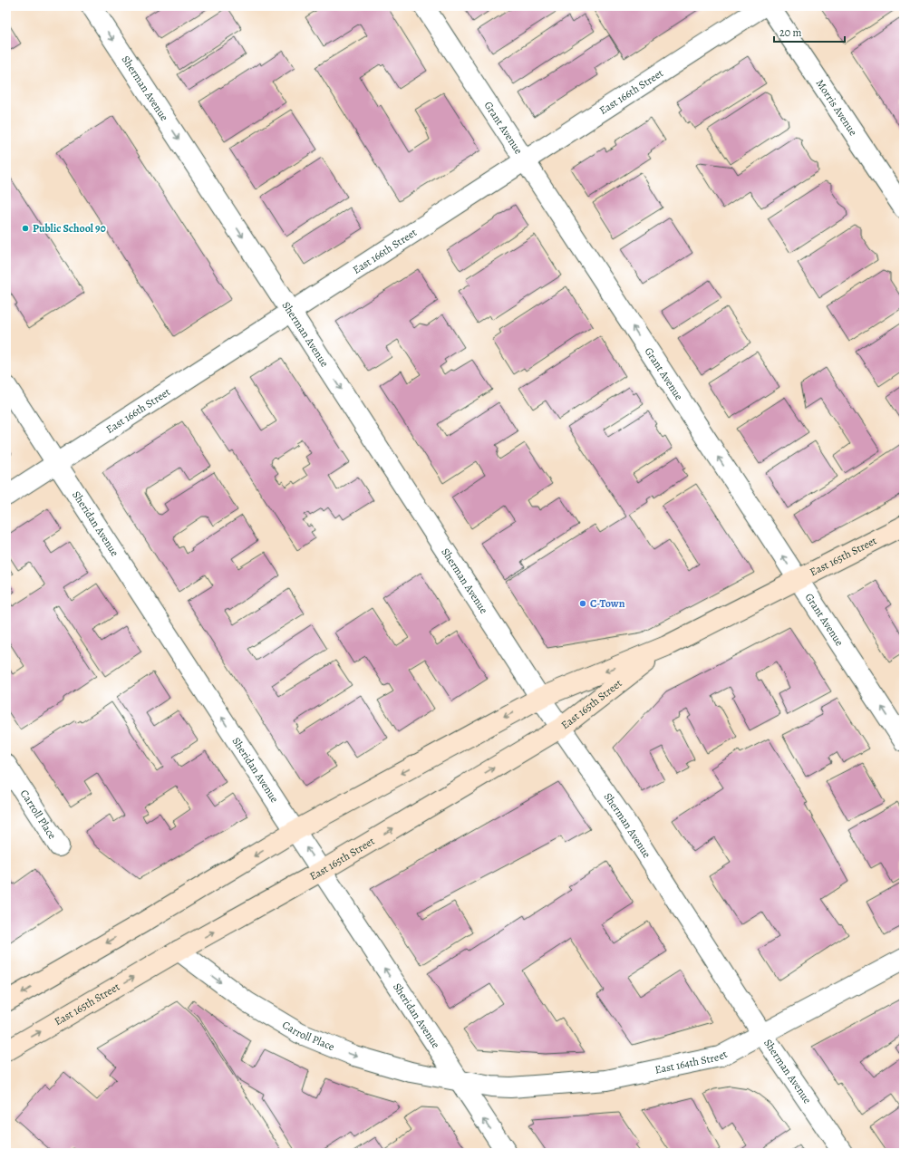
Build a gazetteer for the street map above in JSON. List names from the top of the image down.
{
  "streets": {
    "street": [
      "Sherman Avenue",
      "East 166th Street",
      "Morris Avenue",
      "Grant Avenue",
      "Sheridan Avenue",
      "East 165th Street",
      "Carroll Place",
      "East 164th Street"
    ]
  },
  "crossings": [
    ["Sherman Avenue", "East 166th Street"],
    ["Sherman Avenue", "East 165th Street"],
    ["Sherman Avenue", "East 164th Street"],
    ["East 166th Street", "Grant Avenue"],
    ["East 166th Street", "Sheridan Avenue"],
    ["Grant Avenue", "East 165th Street"],
    ["Sheridan Avenue", "East 165th Street"],
    ["Sheridan Avenue", "Carroll Place"],
    ["Sheridan Avenue", "East 164th Street"],
    ["East 165th Street", "Carroll Place"],
    ["Carroll Place", "East 164th Street"]
  ],
  "one_way": [
    "Sherman Avenue",
    "Grant Avenue",
    "Sheridan Avenue",
    "Carroll Place"
  ],
  "places": ["Public School 90", "C-Town"],
  "scale_bar": "20 m"
}
